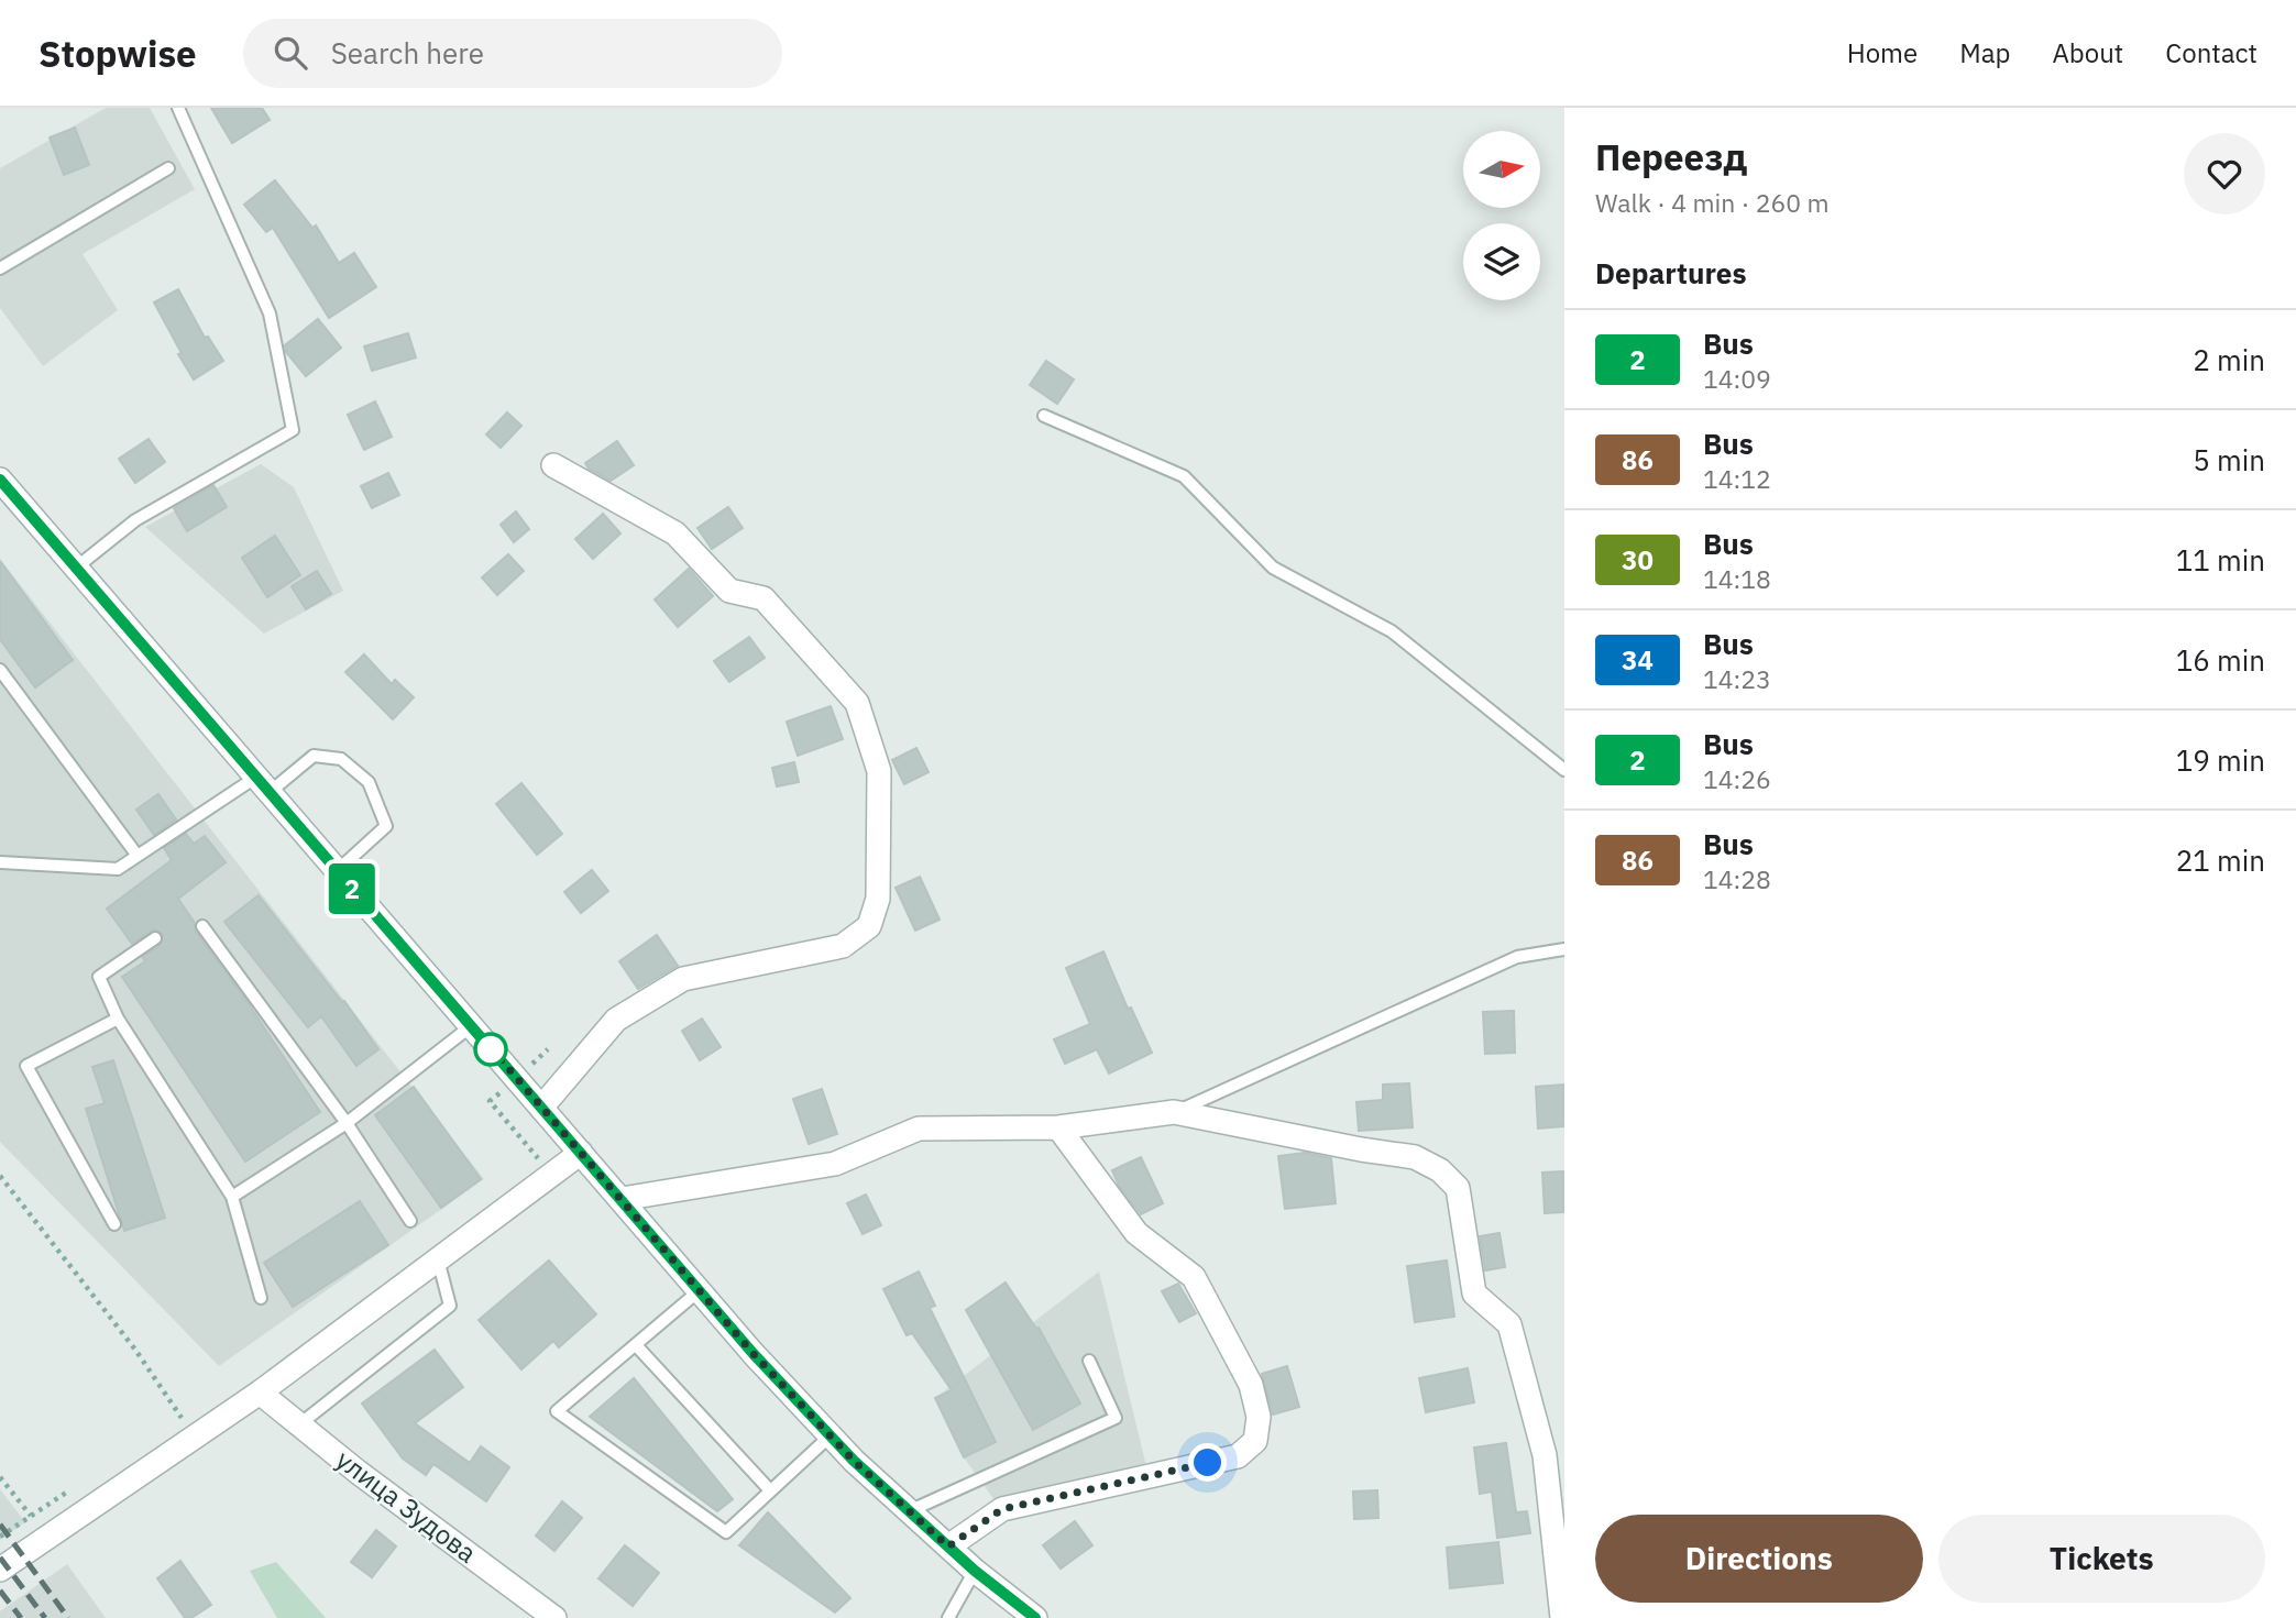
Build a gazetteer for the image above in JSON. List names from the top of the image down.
{
  "streets": {
    "street": ["улица Зудова"]
  },
  "lines": ["bus line 2"],
  "north": "right",
  "page": {
    "header": "Stopwise",
    "search": "Search here",
    "nav": [
      "Home",
      "Map",
      "About",
      "Contact"
    ],
    "on_map": "2",
    "heading": [
      ["Переезд", "Walk · 4 min · 260 m"],
      "Departures"
    ],
    "list": [
      {
        "mark": "2",
        "name": "Bus",
        "note": "14:09",
        "value": "2 min"
      },
      {
        "mark": "86",
        "name": "Bus",
        "note": "14:12",
        "value": "5 min"
      },
      {
        "mark": "30",
        "name": "Bus",
        "note": "14:18",
        "value": "11 min"
      },
      {
        "mark": "34",
        "name": "Bus",
        "note": "14:23",
        "value": "16 min"
      },
      {
        "mark": "2",
        "name": "Bus",
        "note": "14:26",
        "value": "19 min"
      },
      {
        "mark": "86",
        "name": "Bus",
        "note": "14:28",
        "value": "21 min"
      }
    ],
    "buttons": ["Directions", "Tickets"]
  }
}
